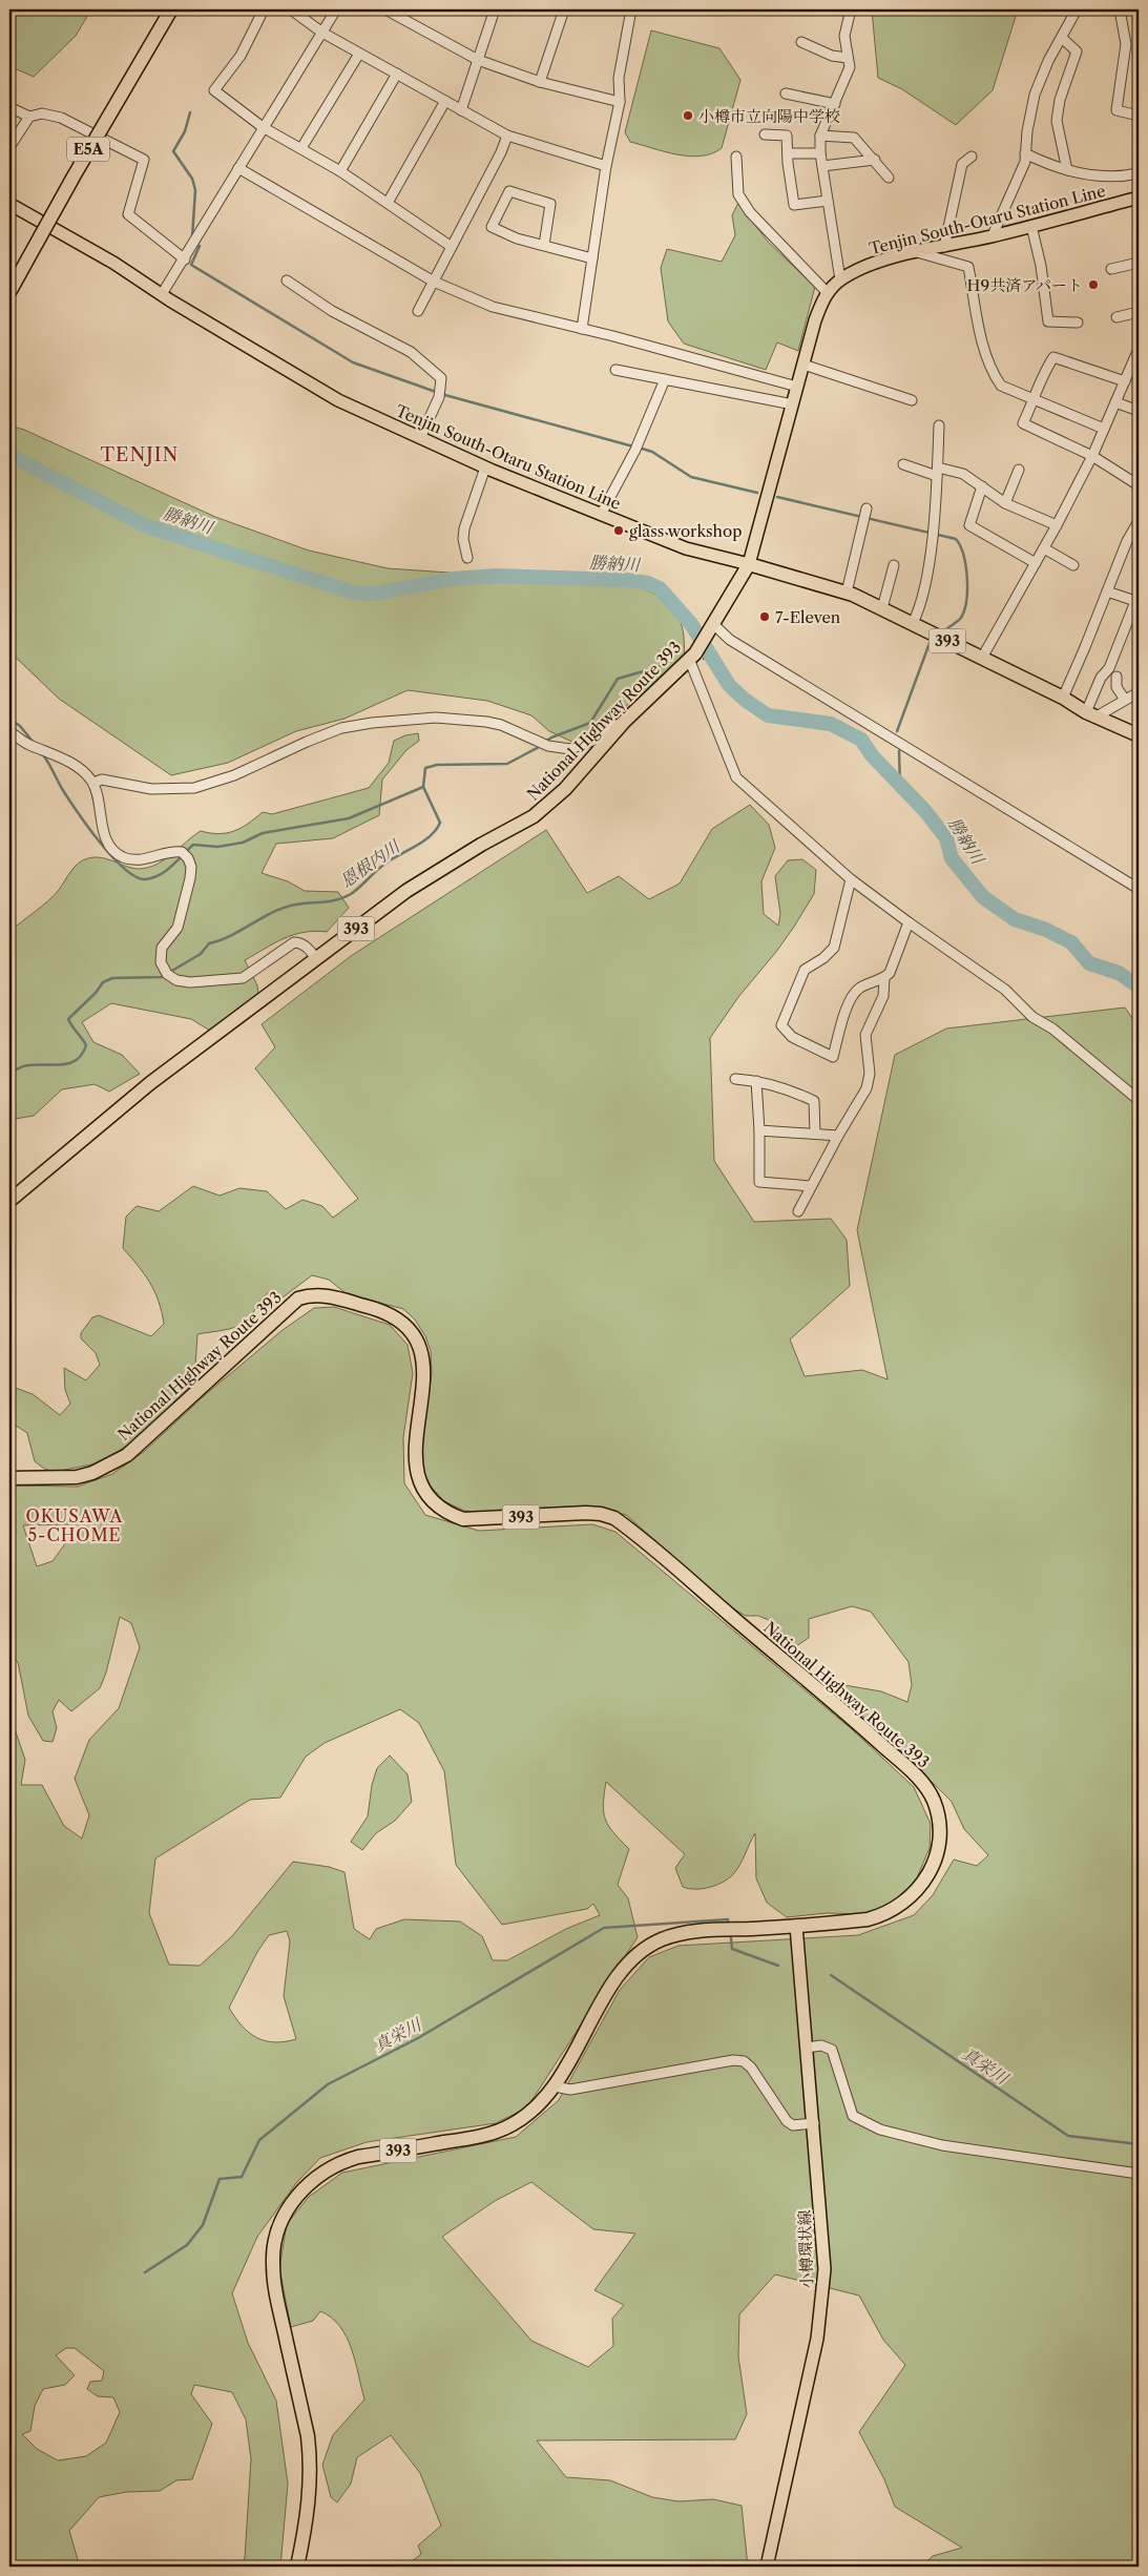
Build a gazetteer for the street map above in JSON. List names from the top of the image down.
{
  "streets": {
    "highway": ["E5A", "393", "National Highway Route 393"],
    "main road": ["Tenjin South-Otaru Station Line", "小樽環状線"]
  },
  "crossings": [
    ["Tenjin South-Otaru Station Line", "393"],
    ["Tenjin South-Otaru Station Line", "National Highway Route 393"],
    ["393", "National Highway Route 393"],
    ["National Highway Route 393", "小樽環状線"]
  ],
  "districts": ["TENJIN", "OKUSAWA 5-CHOME"],
  "water": ["勝納川", "恩根内川", "真栄川"],
  "places": [
    "小樽市立向陽中学校",
    "H9共済アパート",
    "glass workshop",
    "7-Eleven"
  ]
}
